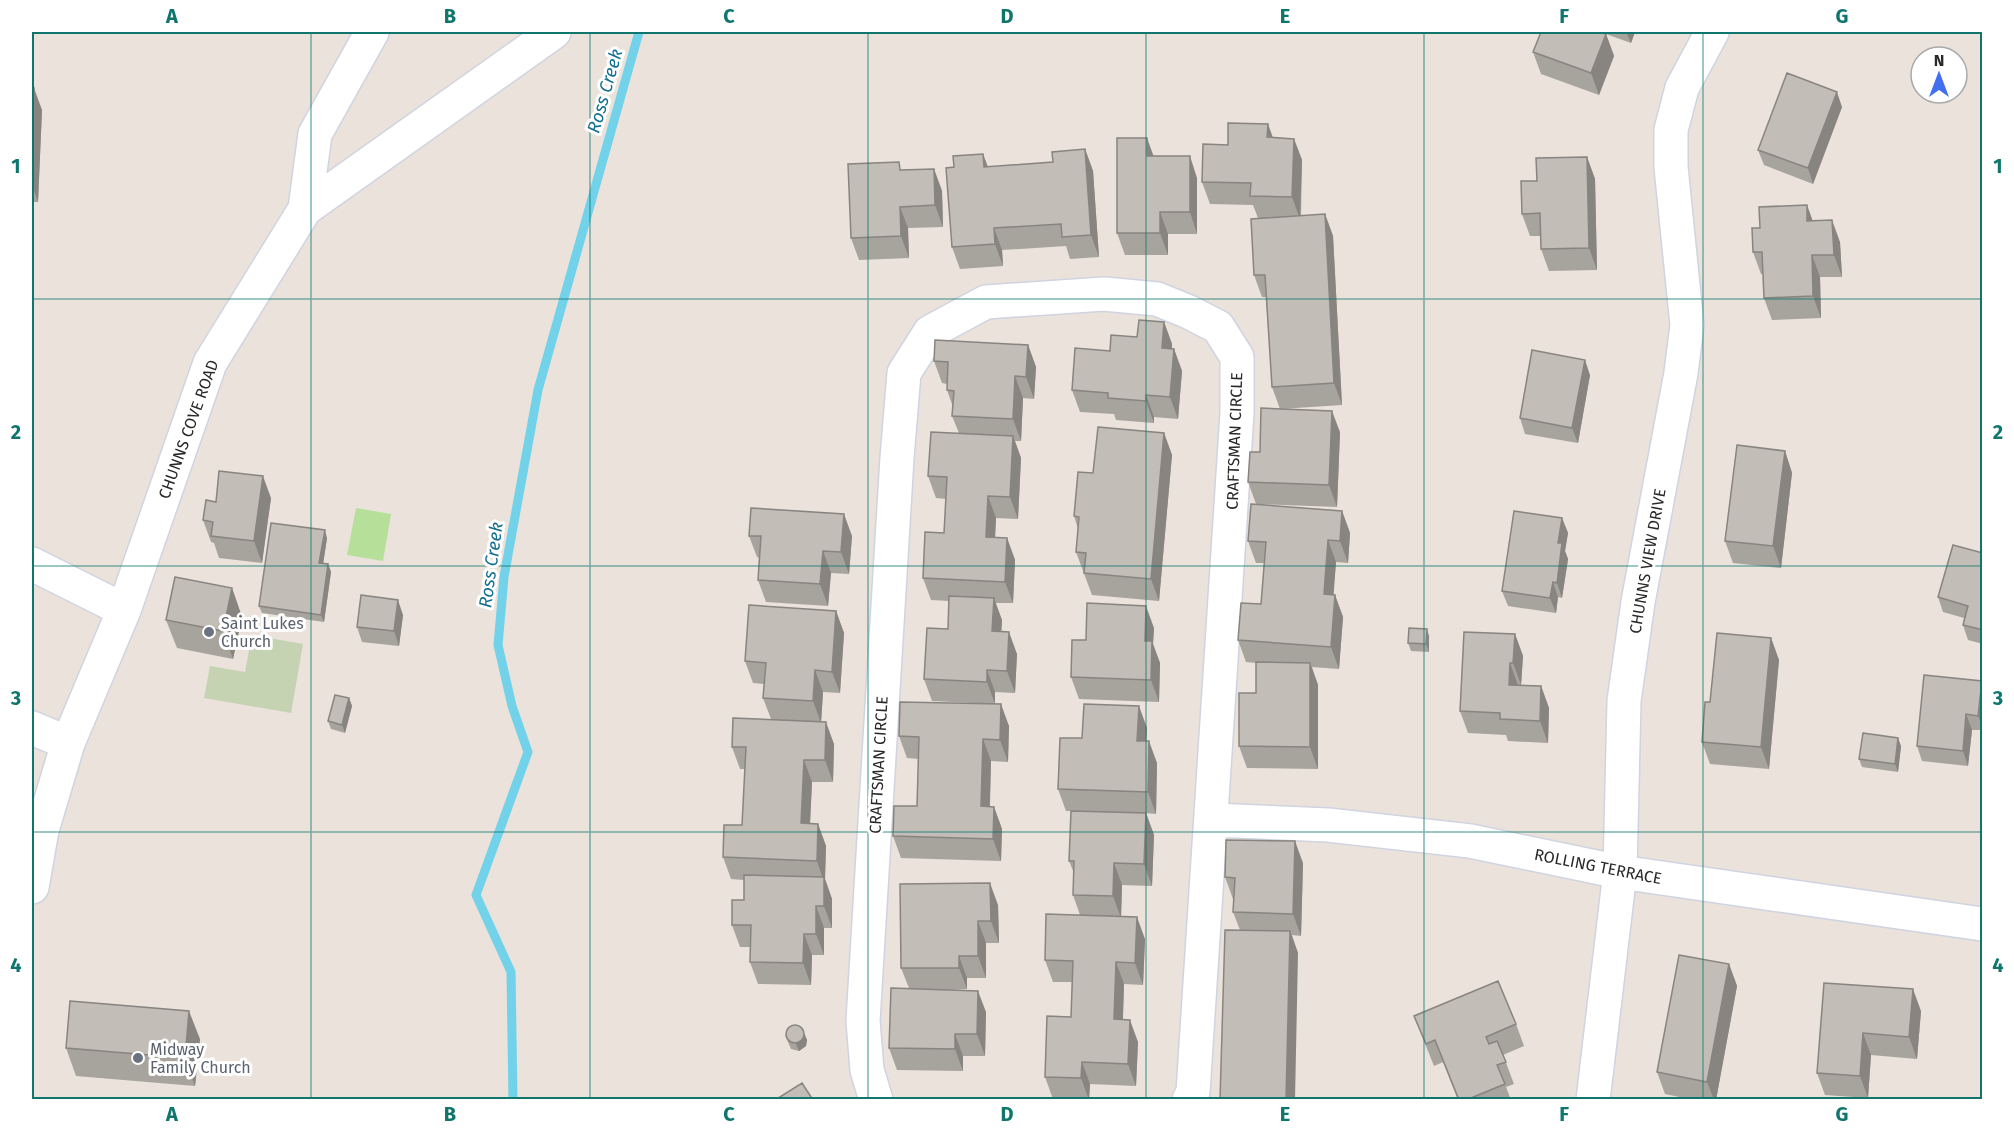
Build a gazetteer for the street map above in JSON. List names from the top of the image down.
{
  "streets": {
    "street": [
      "CHUNNS COVE ROAD",
      "CRAFTSMAN CIRCLE",
      "CHUNNS VIEW DRIVE",
      "ROLLING TERRACE"
    ]
  },
  "crossings": [
    ["CRAFTSMAN CIRCLE", "ROLLING TERRACE"],
    ["CHUNNS VIEW DRIVE", "ROLLING TERRACE"]
  ],
  "water": ["Ross Creek"],
  "places": ["Saint Lukes Church", "Midway Family Church"],
  "north": "top",
  "grid": {
    "columns": [
      "A",
      "B",
      "C",
      "D",
      "E",
      "F",
      "G"
    ],
    "rows": [
      "1",
      "2",
      "3",
      "4"
    ]
  }
}
